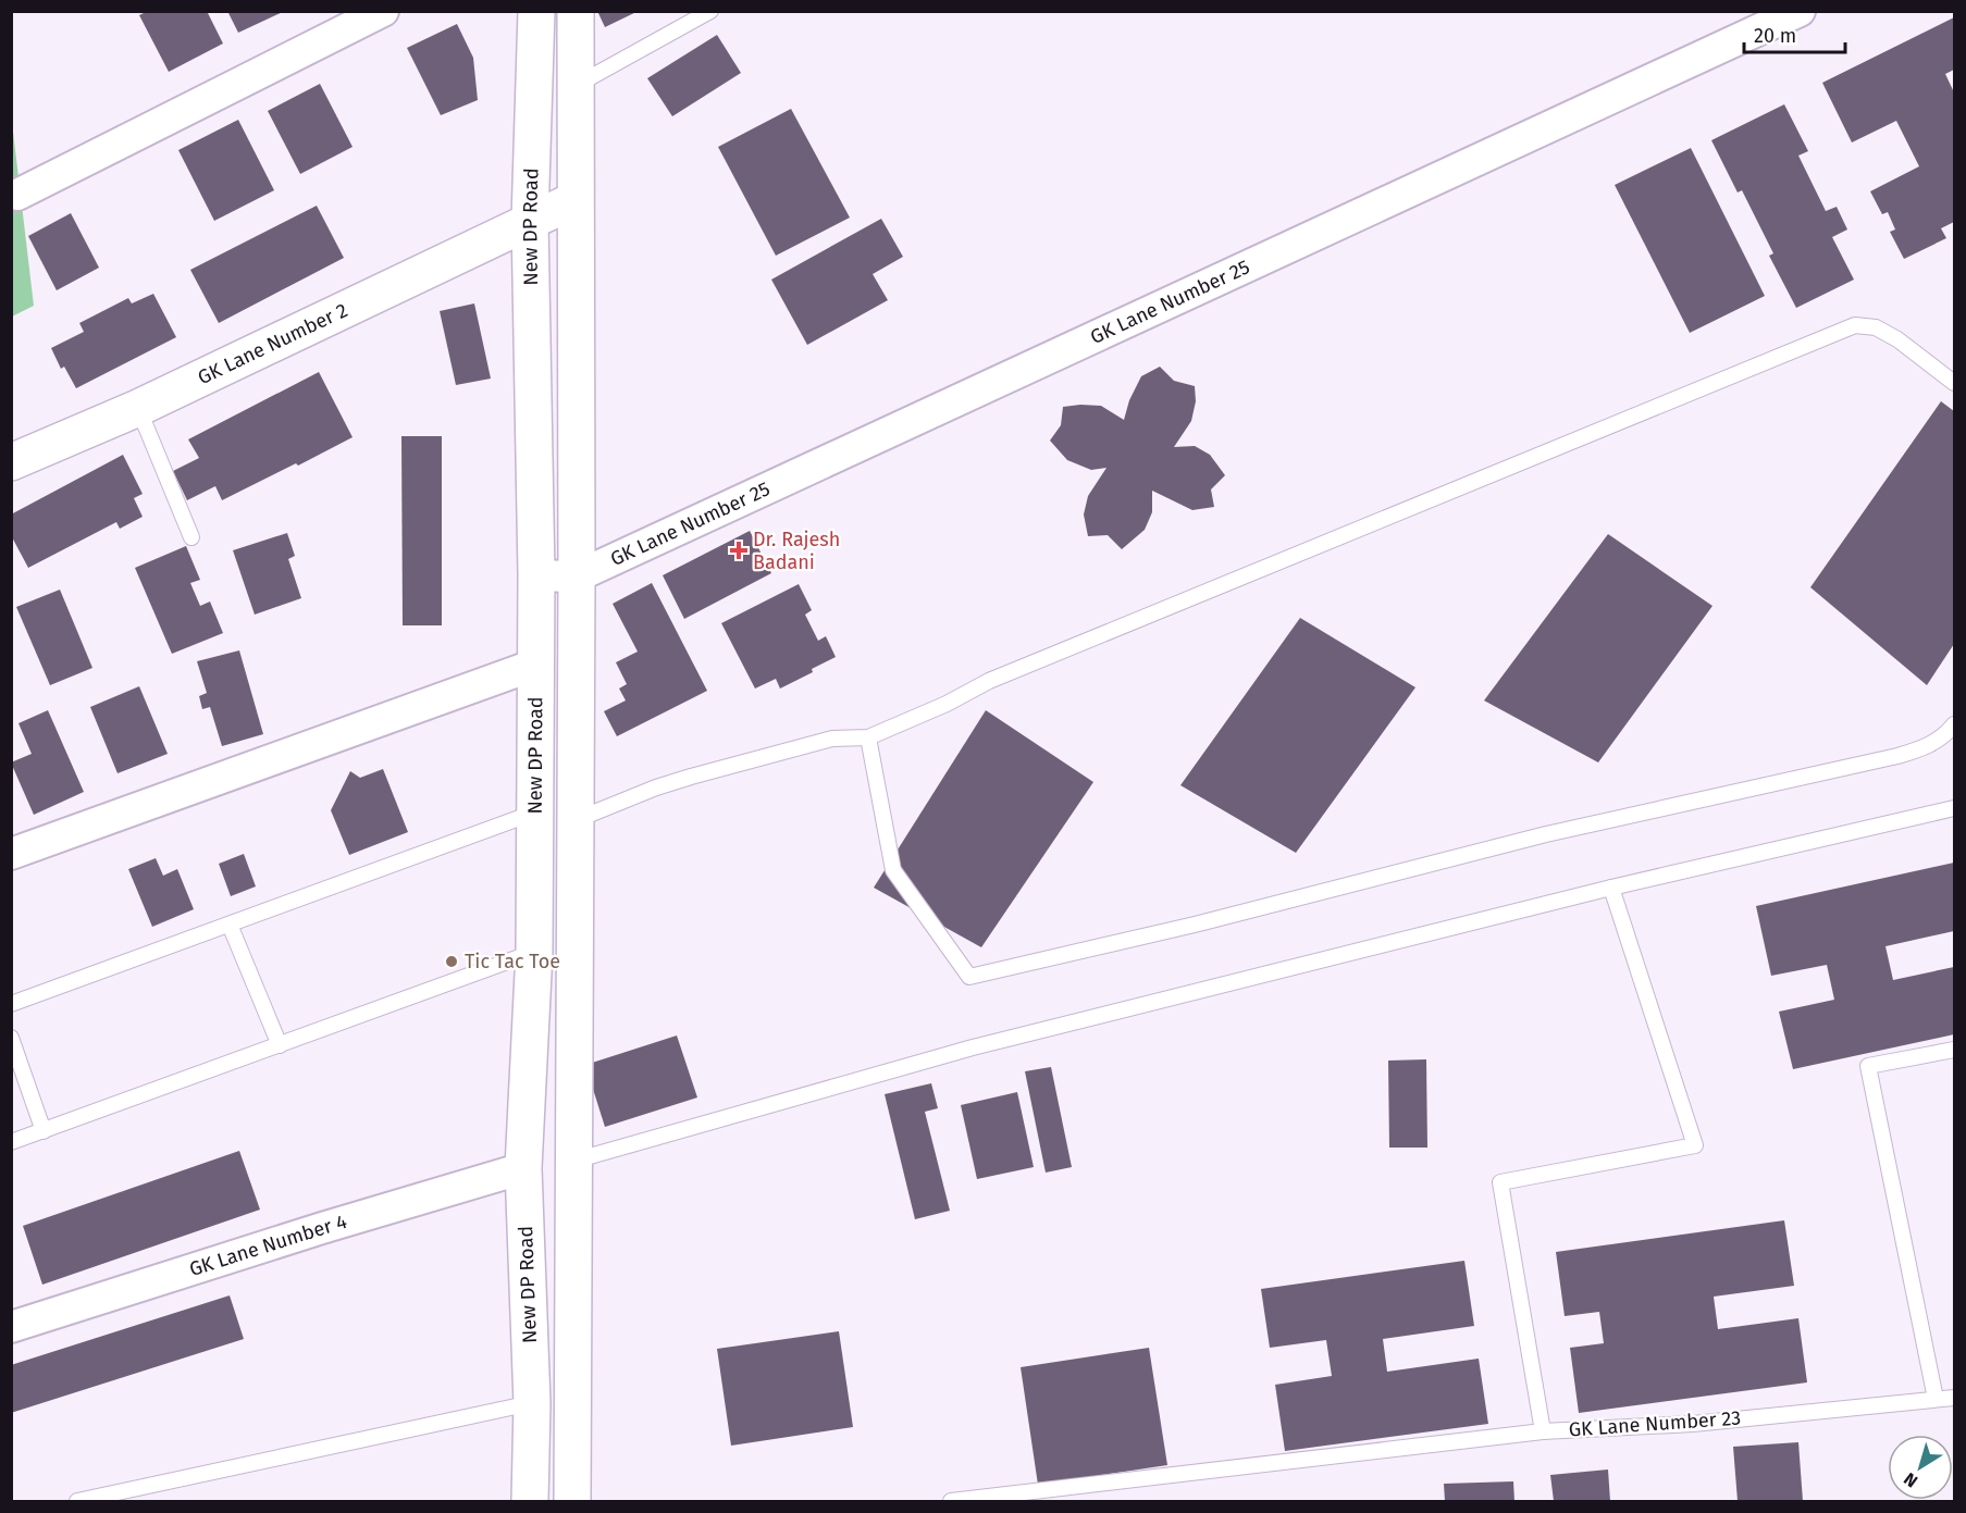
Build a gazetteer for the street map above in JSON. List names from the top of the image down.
{
  "streets": {
    "main road": ["New DP Road", "GK Lane Number 2"],
    "street": ["GK Lane Number 25", "GK Lane Number 4"],
    "lane": ["GK Lane Number 23"]
  },
  "crossings": [
    ["New DP Road", "GK Lane Number 25"],
    ["New DP Road", "GK Lane Number 2"],
    ["New DP Road", "GK Lane Number 4"]
  ],
  "places": {
    "health": ["Dr. Rajesh Badani"],
    "other": ["Tic Tac Toe"]
  },
  "scale_bar": "20 m",
  "north": "bottom left"
}
